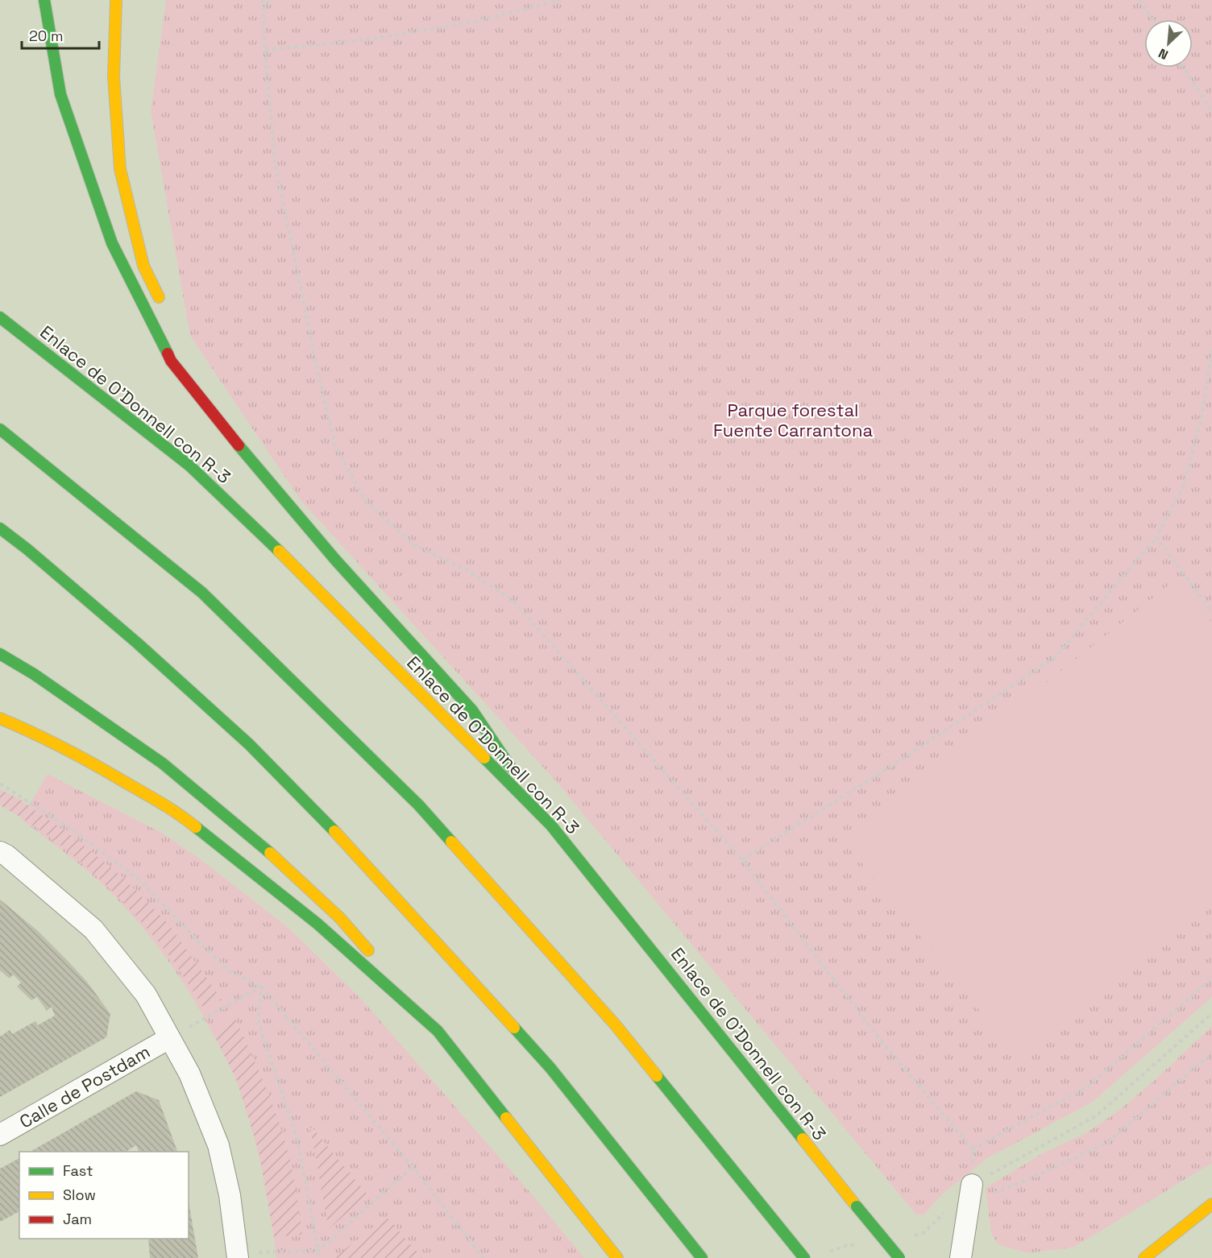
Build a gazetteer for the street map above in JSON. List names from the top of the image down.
{
  "streets": {
    "main road": ["Enlace de O'Donnell con R-3"],
    "street": ["Calle de Postdam"]
  },
  "parks": ["Parque forestal Fuente Carrantona"],
  "legend": ["Fast", "Slow", "Jam"],
  "scale_bar": "20 m",
  "north": "bottom left"
}
